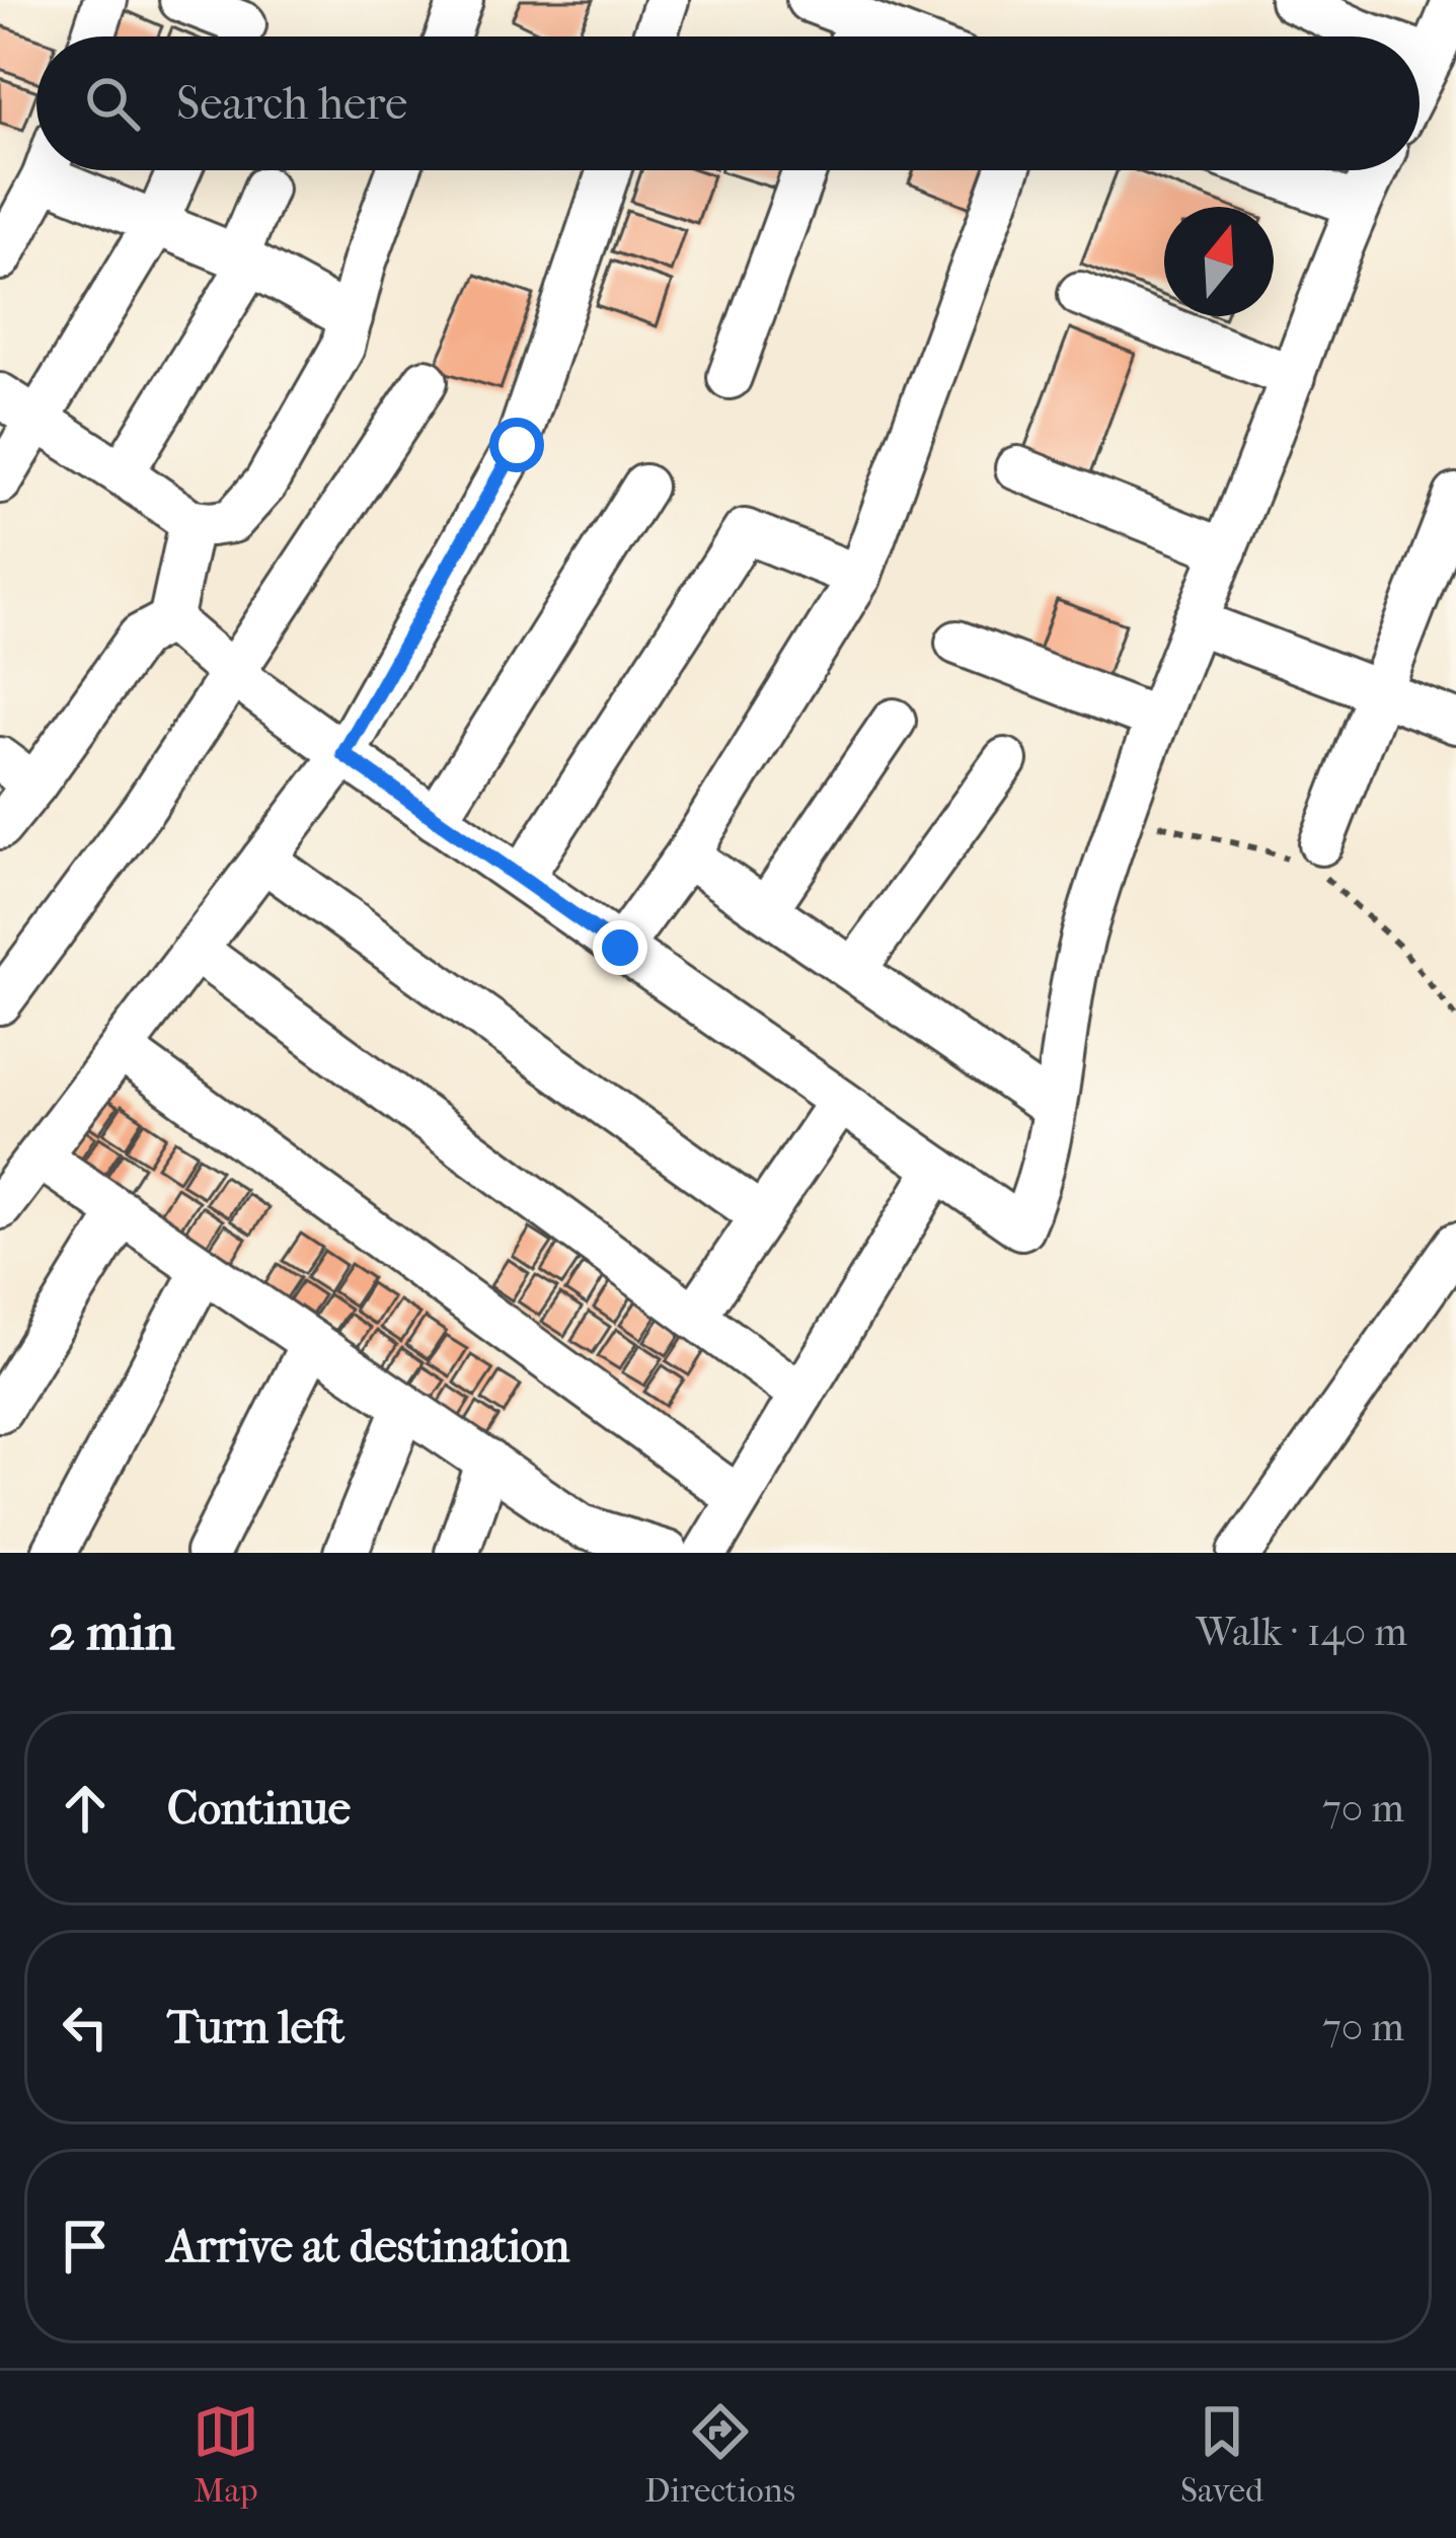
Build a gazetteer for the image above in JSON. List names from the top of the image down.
{
  "north": "top",
  "page": {
    "search": "Search here",
    "heading": ["2 min", "Walk · 140 m"],
    "list": [
      ["Continue", "70 m"],
      ["Turn left", "70 m"],
      "Arrive at destination"
    ],
    "nav": ["Map", "Directions", "Saved"]
  }
}
